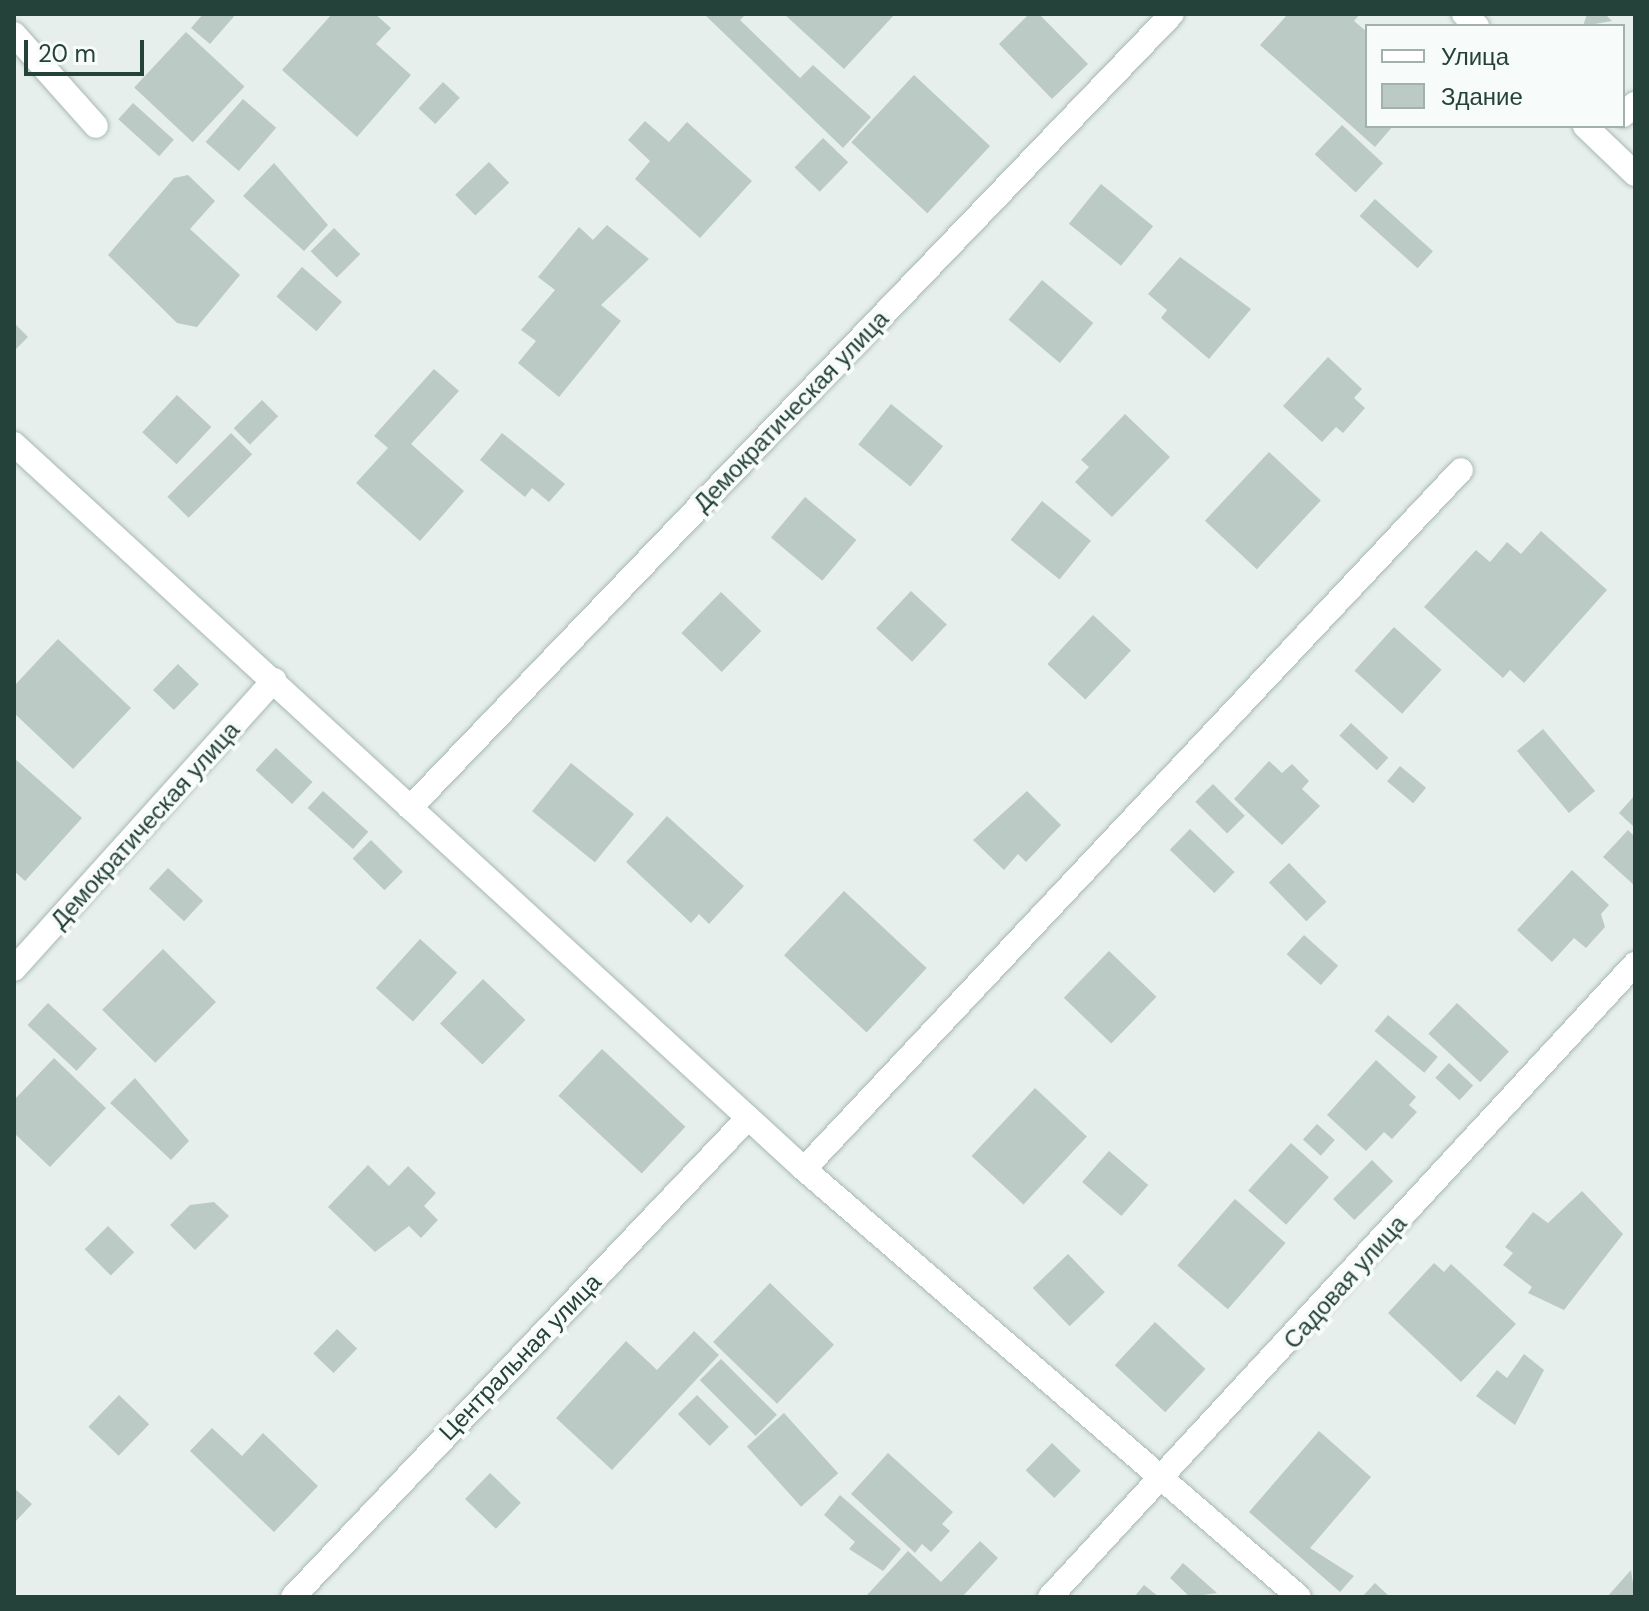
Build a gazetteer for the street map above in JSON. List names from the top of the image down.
{
  "streets": {
    "street": ["Демократическая улица", "Садовая улица", "Центральная улица"]
  },
  "legend": ["Улица", "Здание"],
  "scale_bar": "20 m"
}
